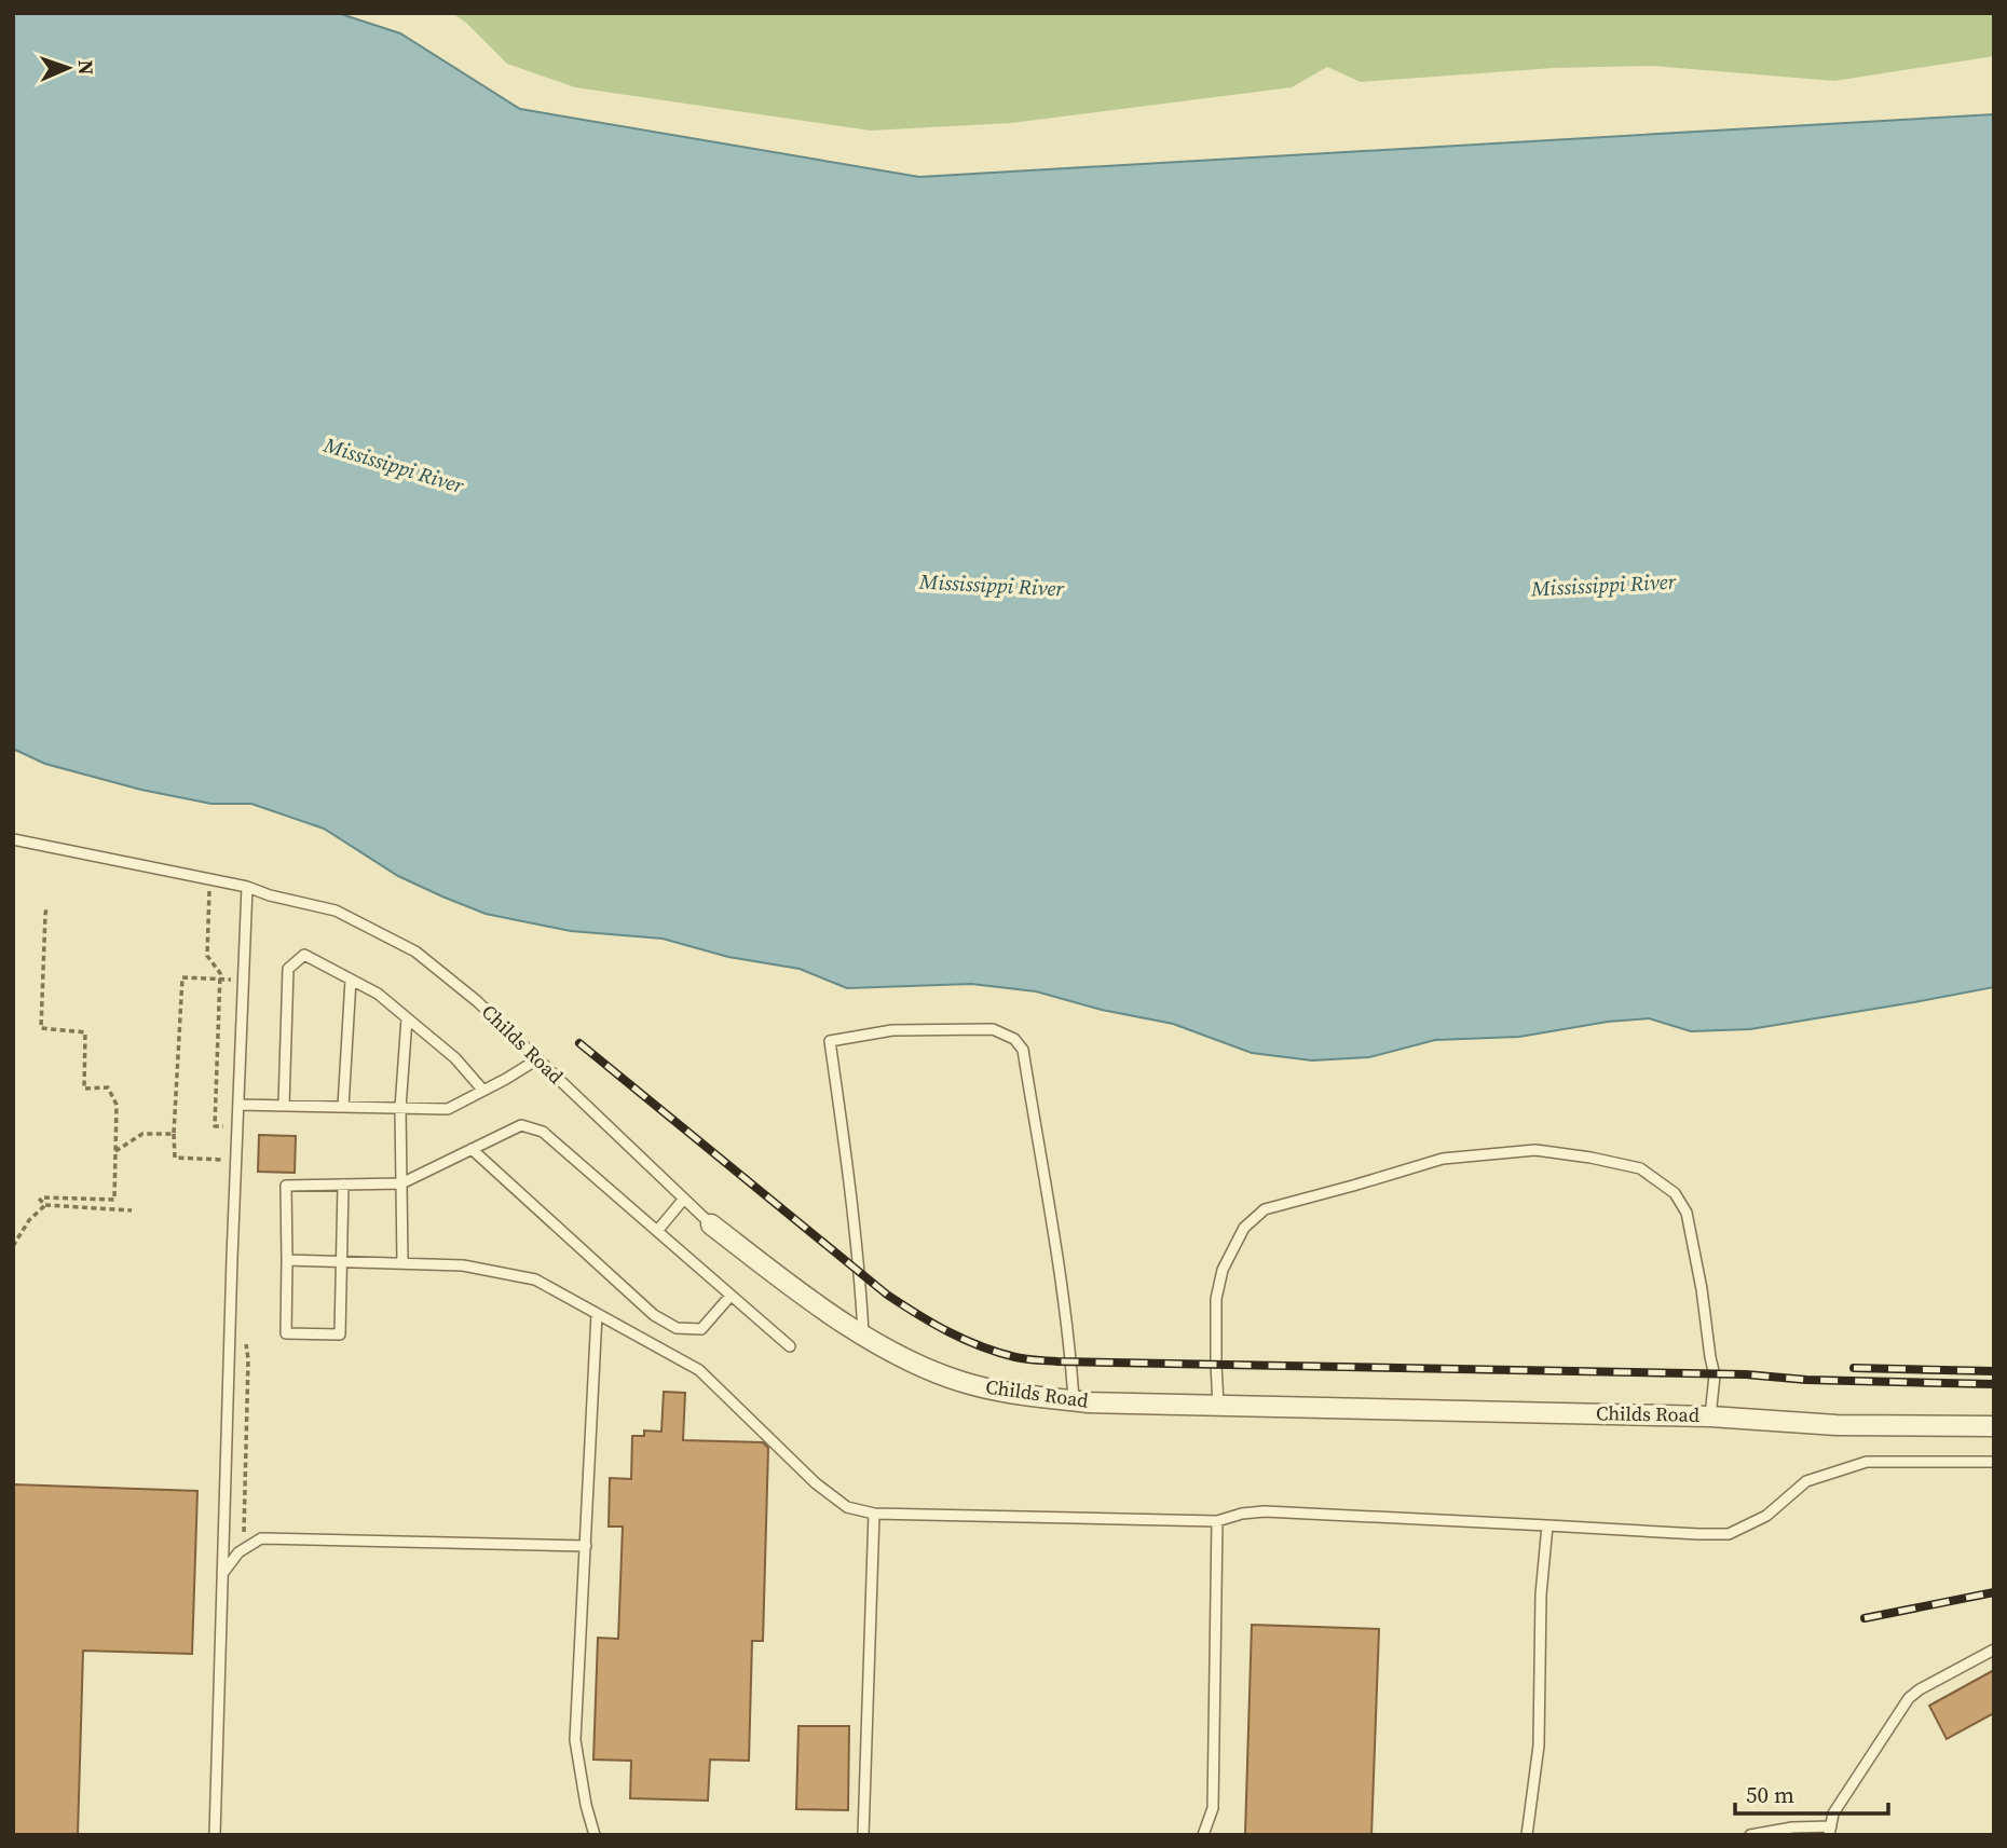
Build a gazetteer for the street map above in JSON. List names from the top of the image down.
{
  "streets": {
    "street": ["Childs Road"]
  },
  "water": ["Mississippi River"],
  "scale_bar": "50 m",
  "north": "right"
}
